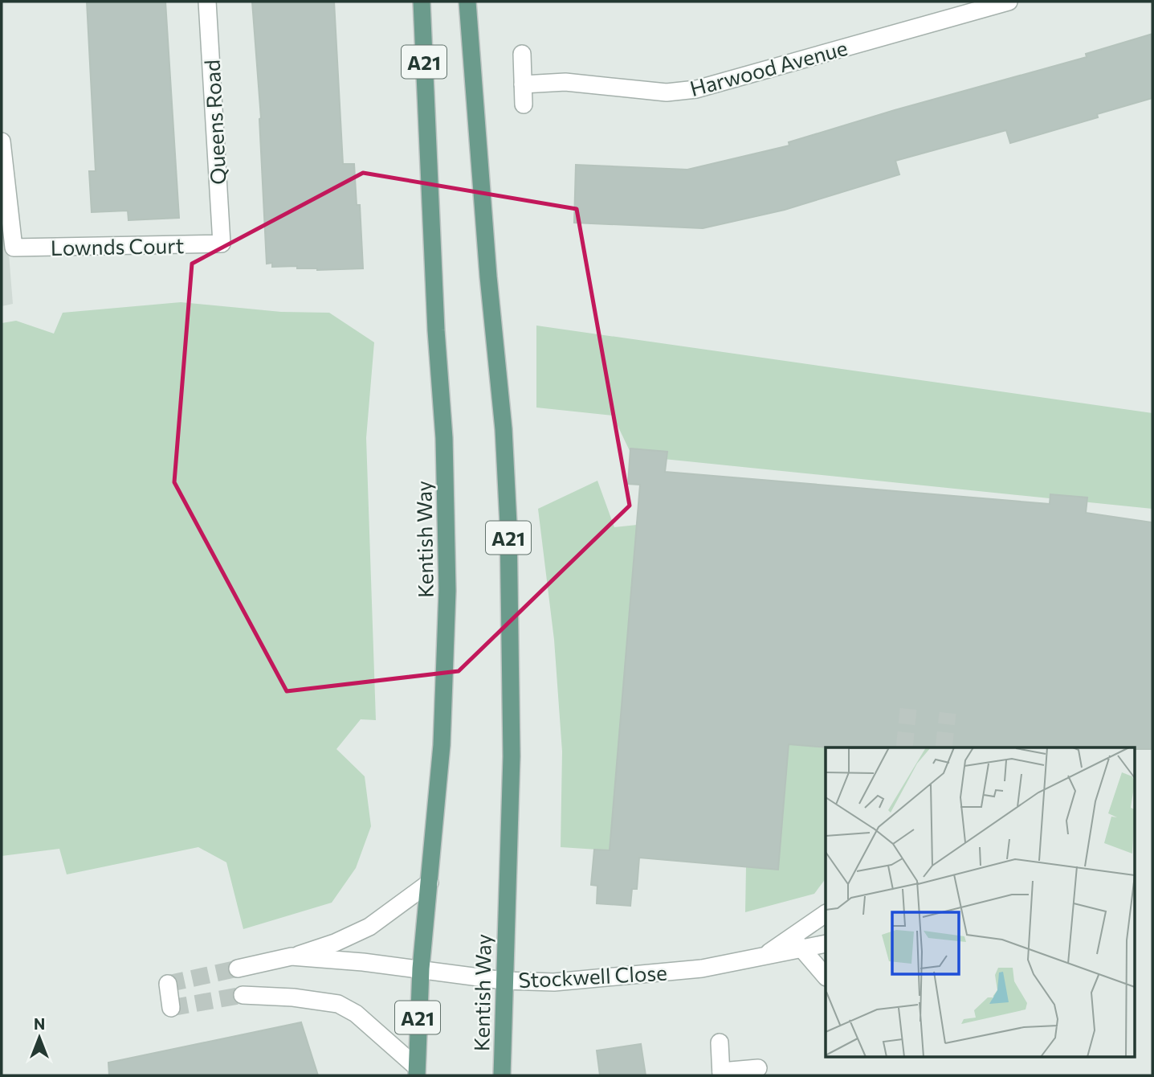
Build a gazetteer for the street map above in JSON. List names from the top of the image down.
{
  "streets": {
    "main road": ["A21", "Kentish Way"],
    "street": [
      "Harwood Avenue",
      "Queens Road",
      "Lownds Court",
      "Stockwell Close"
    ]
  },
  "crossings": [
    ["Queens Road", "Lownds Court"],
    ["Kentish Way", "Stockwell Close"]
  ],
  "north": "top"
}
